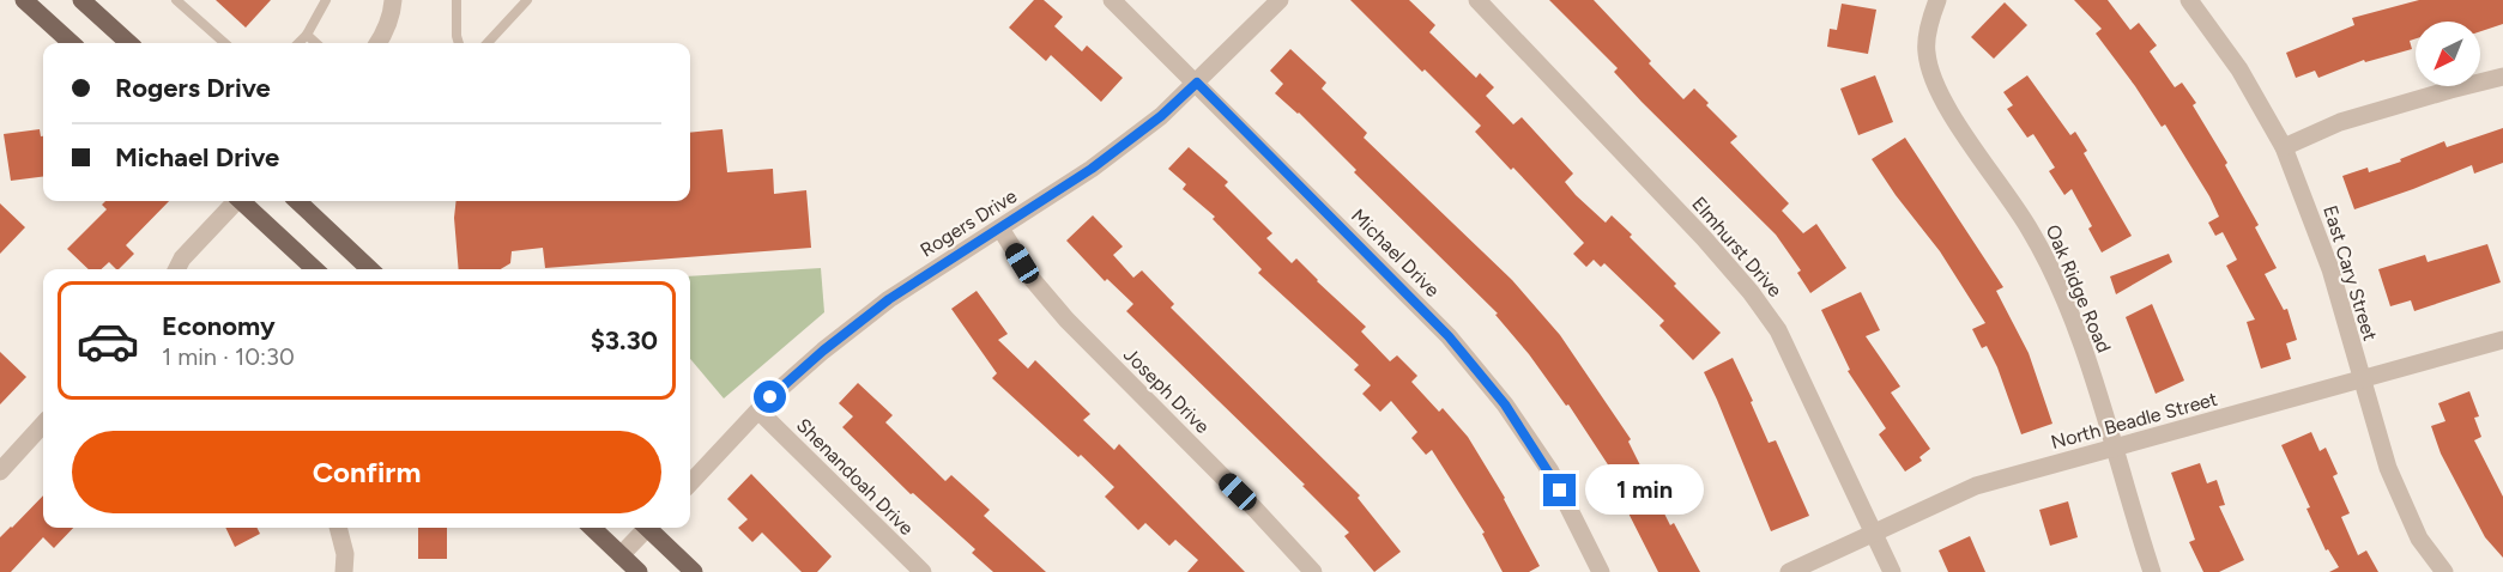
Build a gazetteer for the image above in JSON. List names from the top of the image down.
{
  "streets": {
    "street": [
      "Rogers Drive",
      "Elmhurst Drive",
      "Michael Drive",
      "East Cary Street",
      "Oak Ridge Road",
      "Joseph Drive",
      "North Beadle Street",
      "Shenandoah Drive"
    ]
  },
  "crossings": [
    ["Rogers Drive", "Michael Drive"],
    ["Rogers Drive", "Joseph Drive"],
    ["Rogers Drive", "Shenandoah Drive"],
    ["Elmhurst Drive", "North Beadle Street"],
    ["East Cary Street", "North Beadle Street"],
    ["Oak Ridge Road", "North Beadle Street"]
  ],
  "north": "bottom left",
  "page": {
    "banner": ["Rogers Drive", "Michael Drive"],
    "list": [
      {
        "name": "Economy",
        "note": "1 min · 10:30",
        "value": "$3.30"
      }
    ],
    "buttons": "Confirm",
    "bubble": "1 min"
  }
}
